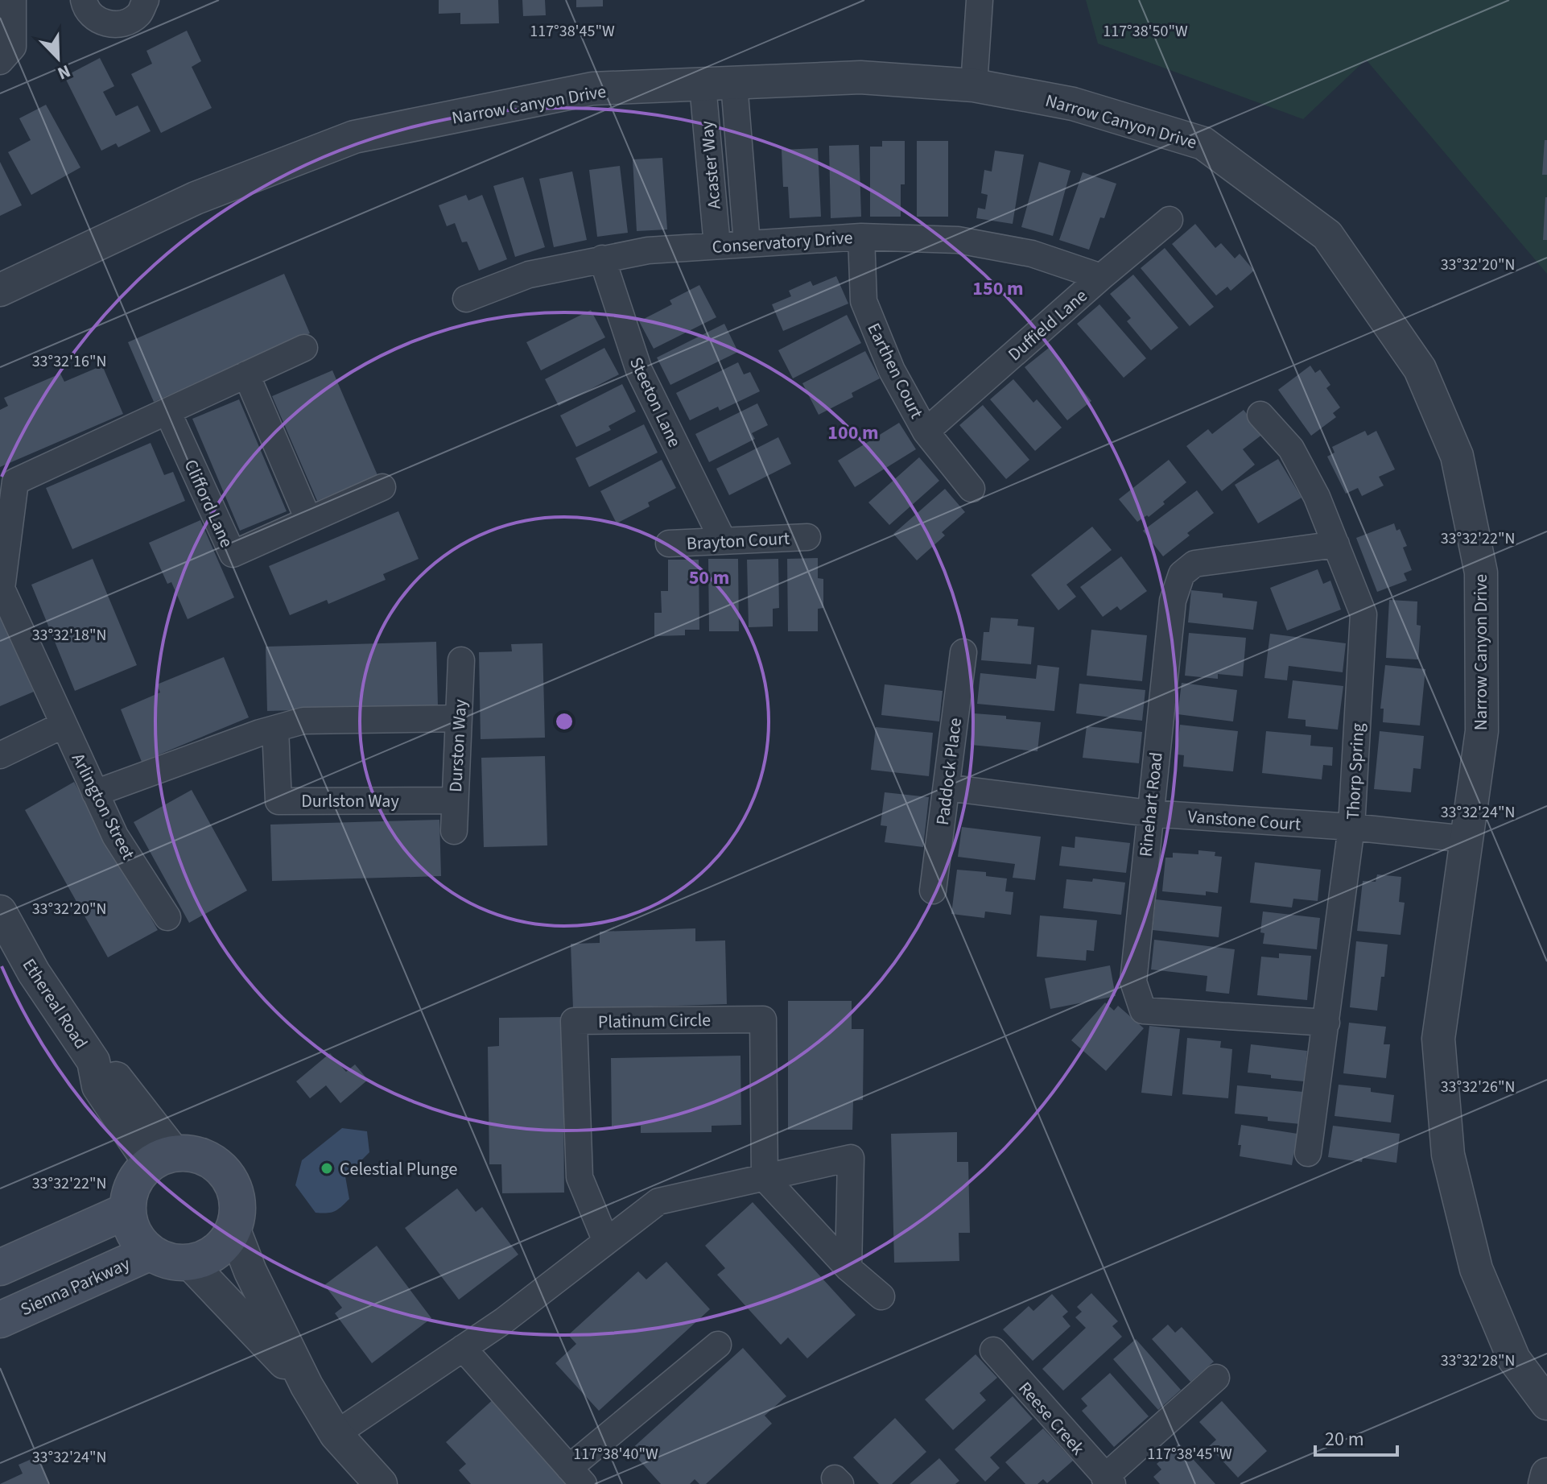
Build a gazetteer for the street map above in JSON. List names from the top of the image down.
{
  "streets": {
    "main road": ["Sienna Parkway"],
    "street": [
      "Narrow Canyon Drive",
      "Acaster Way",
      "Conservatory Drive",
      "Duffield Lane",
      "Earthen Court",
      "Steeton Lane",
      "Clifford Lane",
      "Brayton Court",
      "Durston Way",
      "Paddock Place",
      "Thorp Spring",
      "Durlston Way",
      "Rinehart Road",
      "Arlington Street",
      "Vanstone Court",
      "Ethereal Road",
      "Platinum Circle",
      "Reese Creek"
    ]
  },
  "crossings": [
    ["Narrow Canyon Drive", "Acaster Way"],
    ["Narrow Canyon Drive", "Vanstone Court"],
    ["Acaster Way", "Conservatory Drive"],
    ["Conservatory Drive", "Duffield Lane"],
    ["Conservatory Drive", "Earthen Court"],
    ["Conservatory Drive", "Steeton Lane"],
    ["Duffield Lane", "Earthen Court"],
    ["Steeton Lane", "Brayton Court"],
    ["Clifford Lane", "Arlington Street"],
    ["Durston Way", "Durlston Way"],
    ["Paddock Place", "Vanstone Court"],
    ["Thorp Spring", "Rinehart Road"],
    ["Thorp Spring", "Vanstone Court"],
    ["Rinehart Road", "Vanstone Court"],
    ["Ethereal Road", "Sienna Parkway"]
  ],
  "places": ["Celestial Plunge"],
  "scale_bar": "20 m",
  "north": "bottom right",
  "coordinates": [
    "117°38'45\"W",
    "117°38'50\"W",
    "33°32'20\"N",
    "33°32'16\"N",
    "33°32'22\"N",
    "33°32'18\"N",
    "33°32'24\"N",
    "33°32'26\"N",
    "33°32'28\"N",
    "117°38'40\"W"
  ],
  "rings": ["150 m", "100 m", "50 m"]
}
